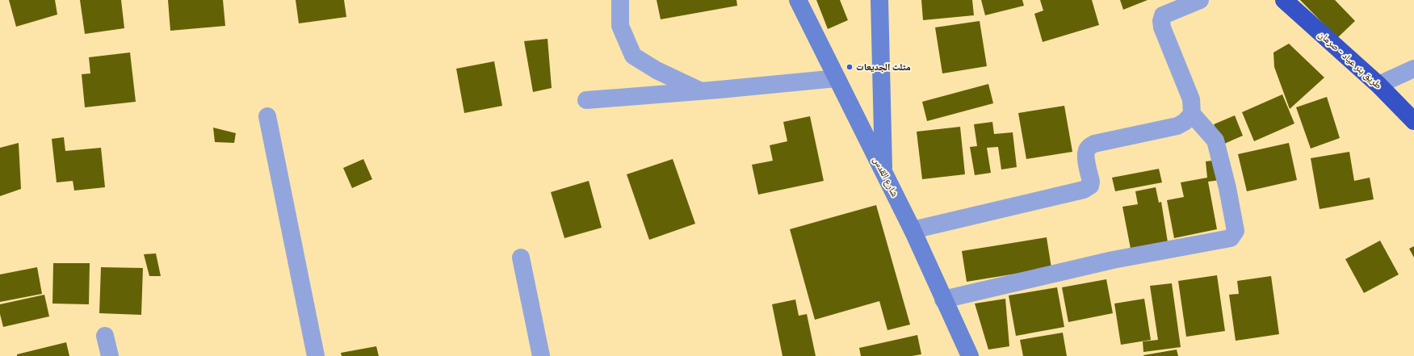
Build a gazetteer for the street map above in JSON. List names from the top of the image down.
{
  "streets": {
    "highway": ["طريق بئر عياد - صرمان"],
    "street": ["شارع القدس"]
  },
  "places": ["مثلث الجديعات"]
}
